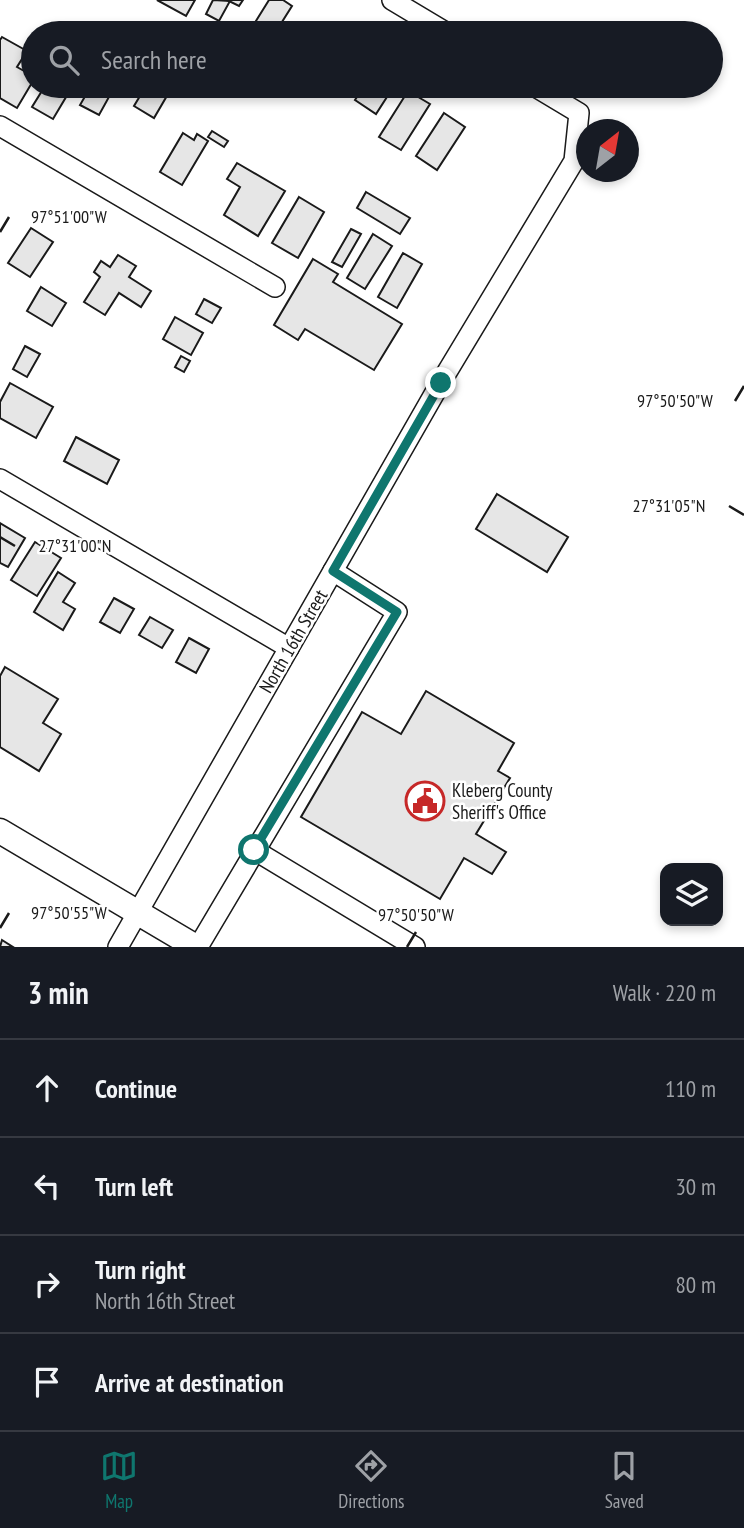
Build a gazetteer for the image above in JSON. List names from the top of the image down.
{
  "streets": {
    "street": ["North 16th Street"]
  },
  "places": {
    "public building": ["Kleberg County Sheriff's Office"]
  },
  "north": "top right",
  "page": {
    "search": "Search here",
    "heading": ["3 min", "Walk · 220 m"],
    "list": [
      ["Continue", "110 m"],
      ["Turn left", "30 m"],
      ["Turn right", "North 16th Street", "80 m"],
      "Arrive at destination"
    ],
    "nav": ["Map", "Directions", "Saved"]
  },
  "coordinates": [
    "97°51'00\"W",
    "97°50'50\"W",
    "27°31'05\"N",
    "27°31'00\"N",
    "97°50'55\"W"
  ]
}
